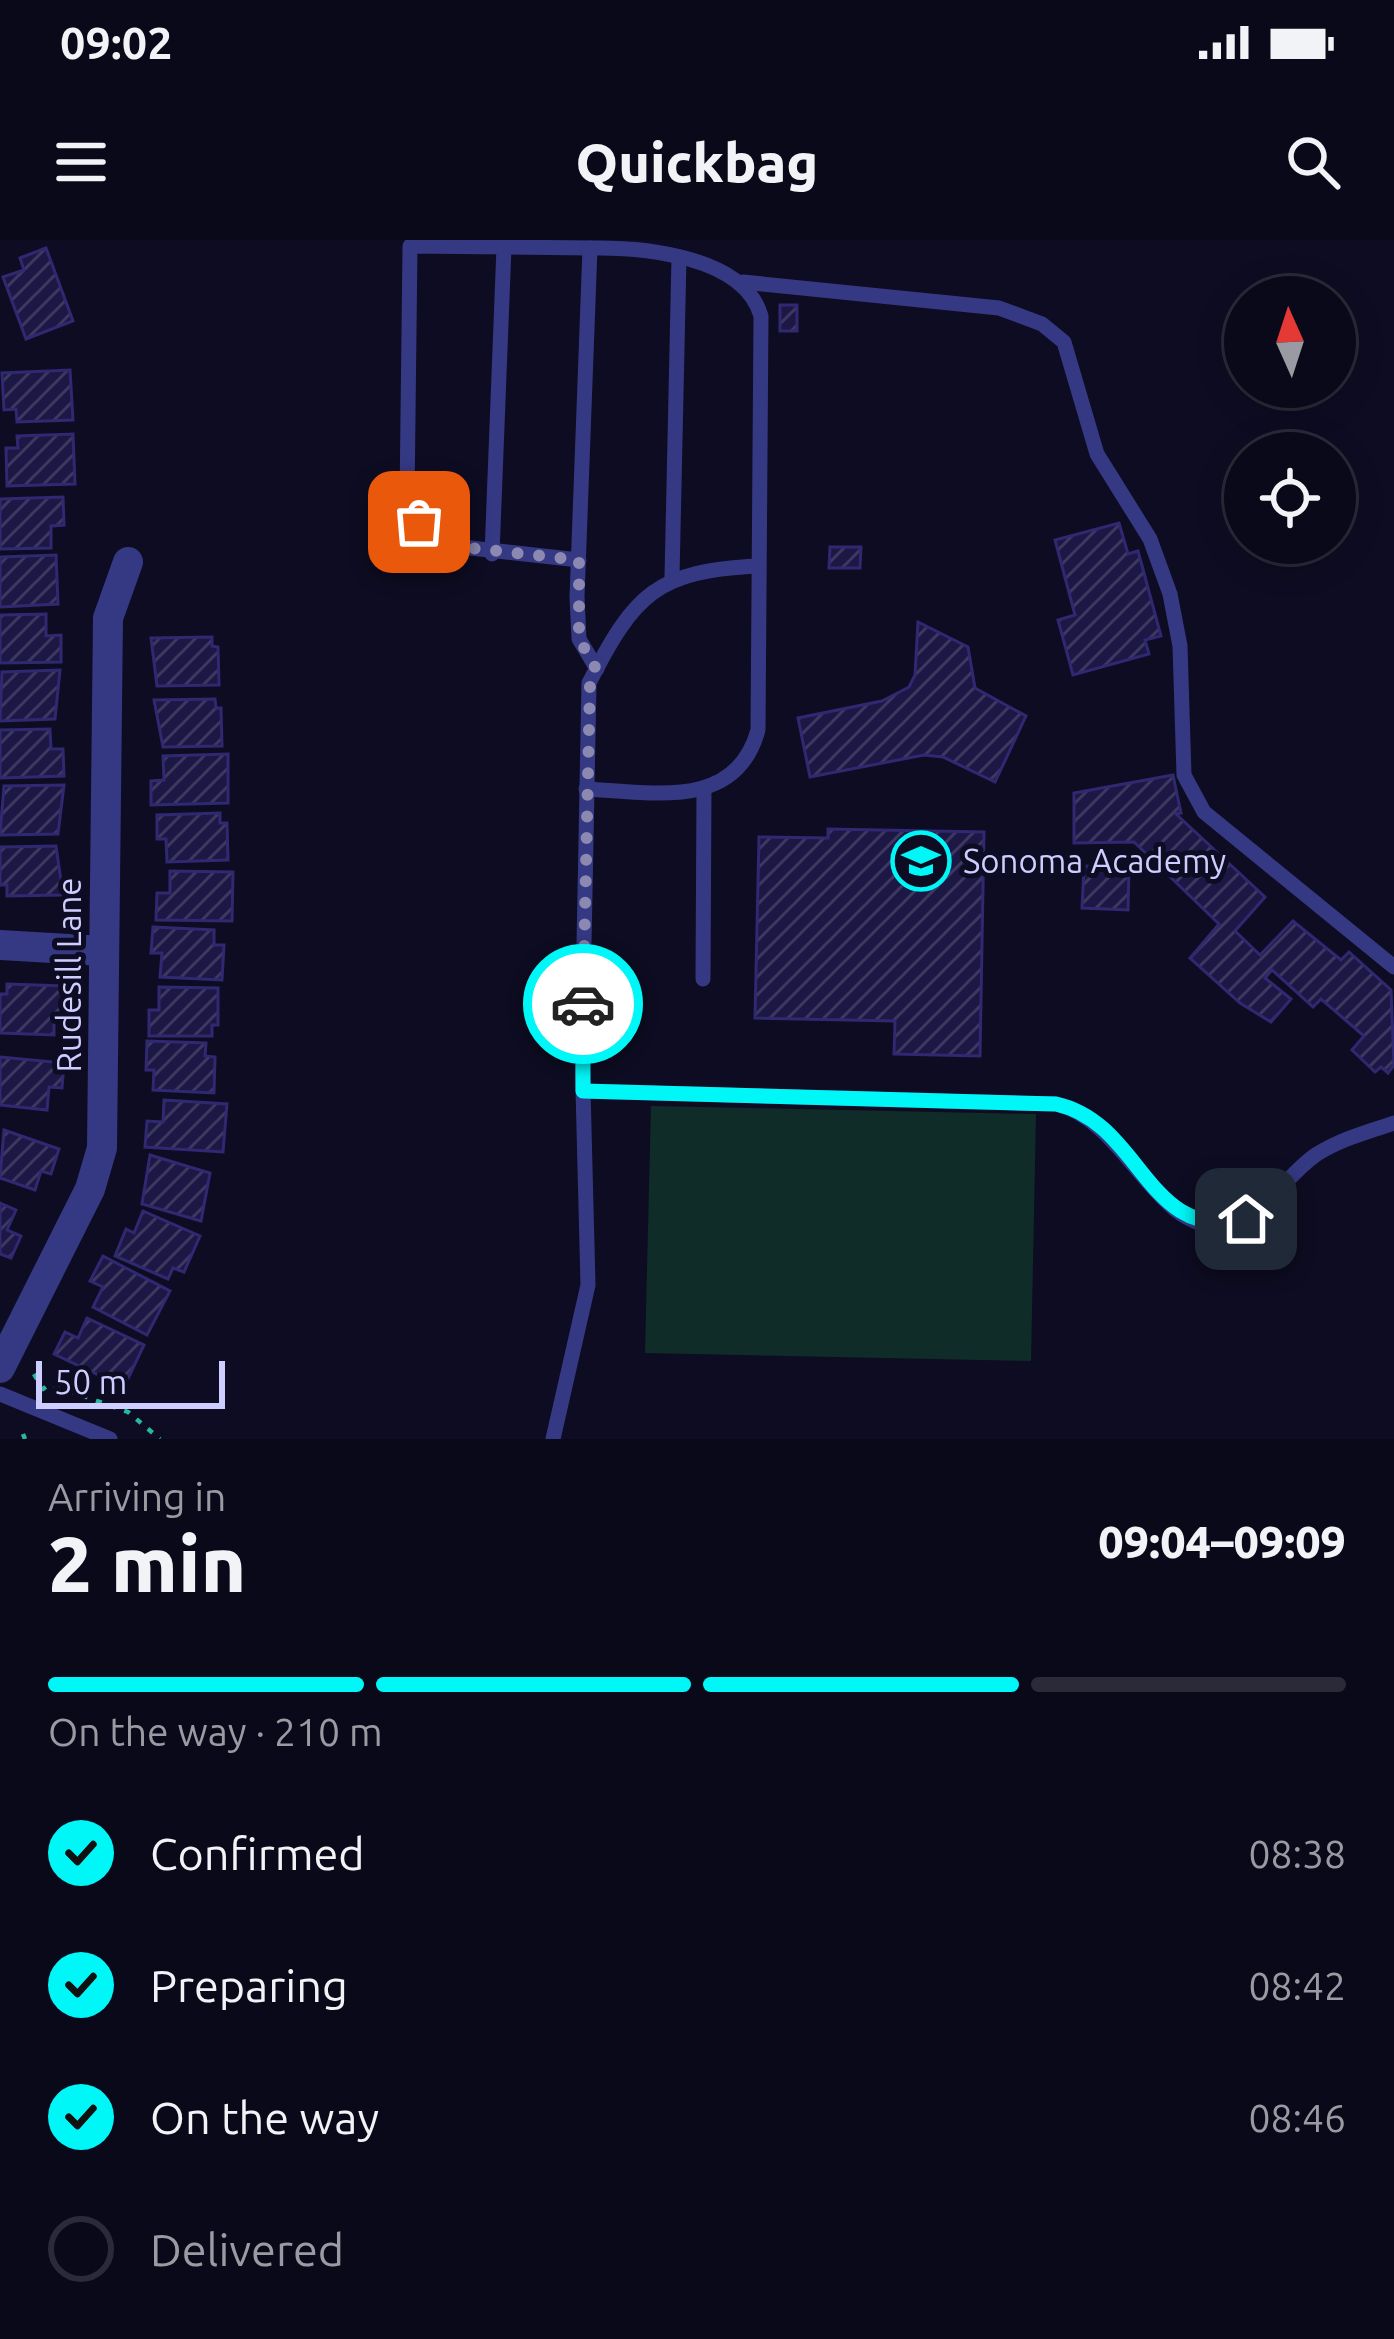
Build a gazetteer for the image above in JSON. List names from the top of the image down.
{
  "streets": {
    "street": ["Rudesill Lane"]
  },
  "places": {
    "school or university": ["Sonoma Academy"]
  },
  "scale_bar": "50 m",
  "north": "top",
  "page": {
    "status": "09:02",
    "header": "Quickbag",
    "scale": "50 m",
    "heading": ["2 min", "Arriving in", "09:04–09:09"],
    "bar": "On the way · 210 m",
    "list": [
      ["Confirmed", "08:38"],
      ["Preparing", "08:42"],
      ["On the way", "08:46"],
      "Delivered"
    ]
  }
}
